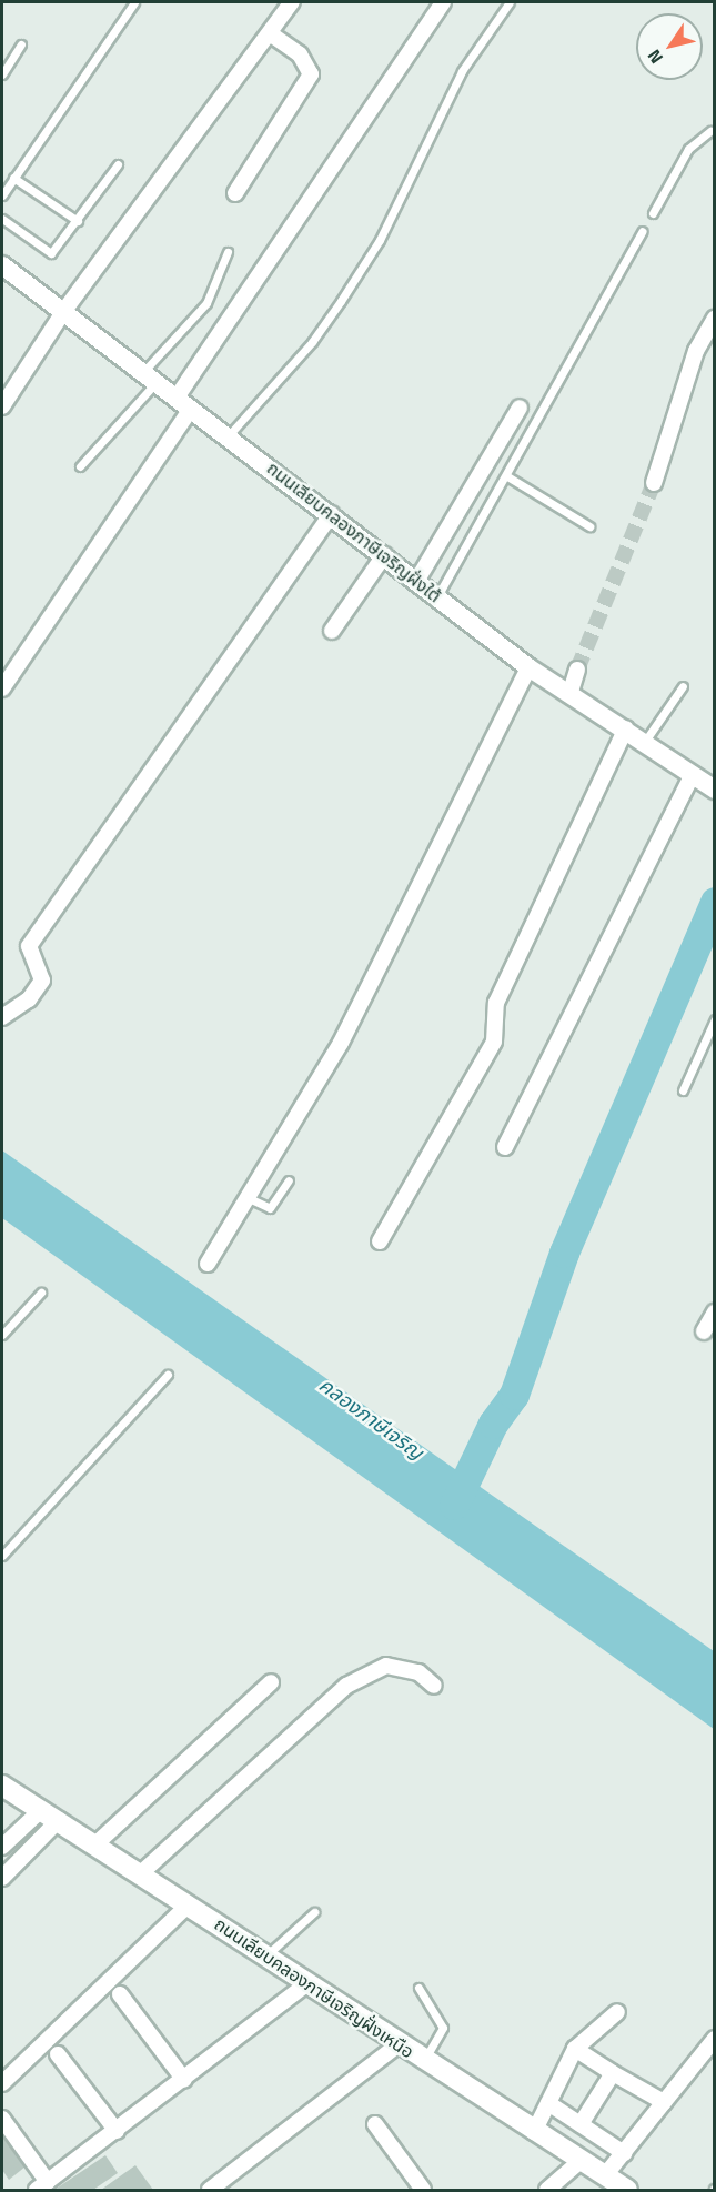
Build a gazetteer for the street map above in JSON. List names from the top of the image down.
{
  "streets": {
    "main road": ["ถนนเลียบคลองภาษีเจริญฝั่งเหนือ"],
    "street": ["ถนนเลียบคลองภาษีเจริญฝั่งใต้"]
  },
  "water": ["คลองภาษีเจริญ"],
  "north": "bottom left"
}
